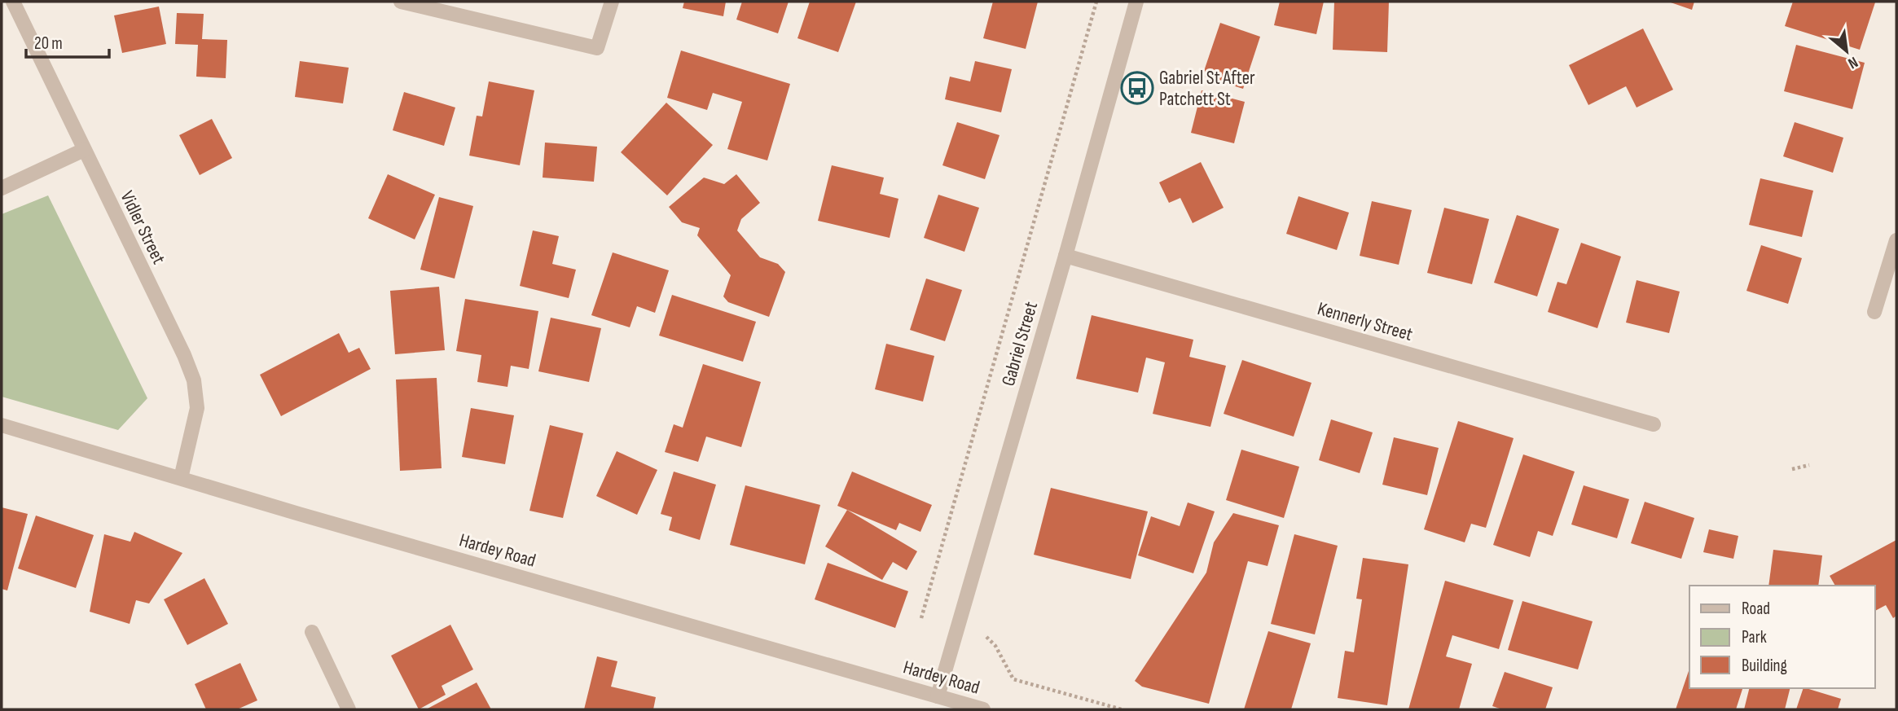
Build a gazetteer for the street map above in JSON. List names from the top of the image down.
{
  "streets": {
    "street": [
      "Vidler Street",
      "Kennerly Street",
      "Gabriel Street",
      "Hardey Road"
    ]
  },
  "crossings": [
    ["Vidler Street", "Hardey Road"],
    ["Kennerly Street", "Gabriel Street"],
    ["Gabriel Street", "Hardey Road"]
  ],
  "places": {
    "bus stop": ["Gabriel St After Patchett St"]
  },
  "legend": ["Road", "Park", "Building"],
  "scale_bar": "20 m",
  "north": "bottom right"
}
